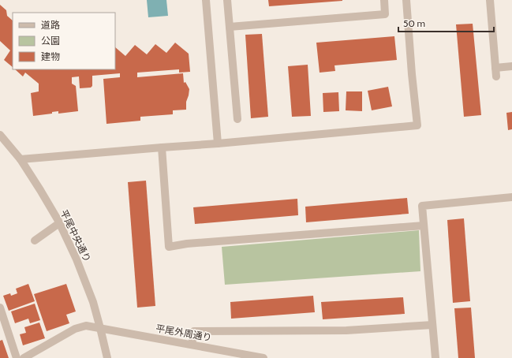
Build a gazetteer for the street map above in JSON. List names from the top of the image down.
{
  "streets": {
    "street": ["平尾中央通り", "平尾外周通り"]
  },
  "crossings": [
    ["平尾中央通り", "平尾外周通り"]
  ],
  "legend": ["道路", "公園", "建物"],
  "scale_bar": "50 m"
}
